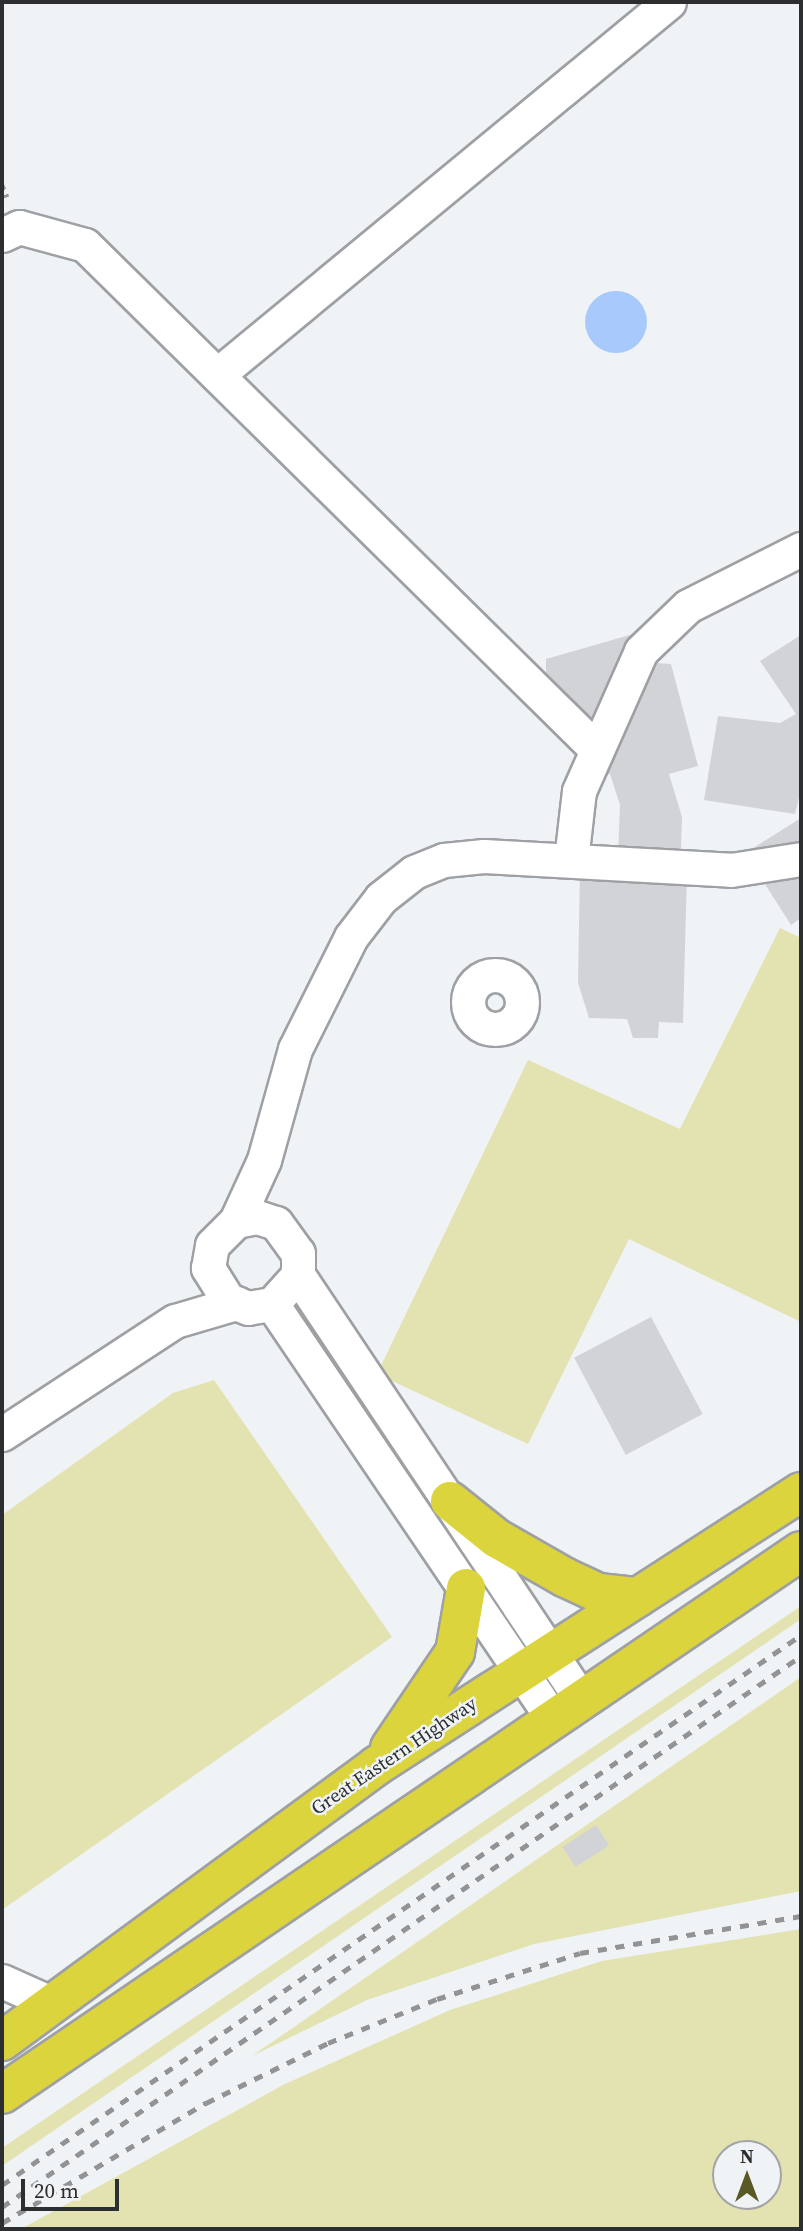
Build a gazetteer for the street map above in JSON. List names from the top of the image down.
{
  "streets": {
    "highway": ["Great Eastern Highway"]
  },
  "scale_bar": "20 m",
  "north": "top"
}
